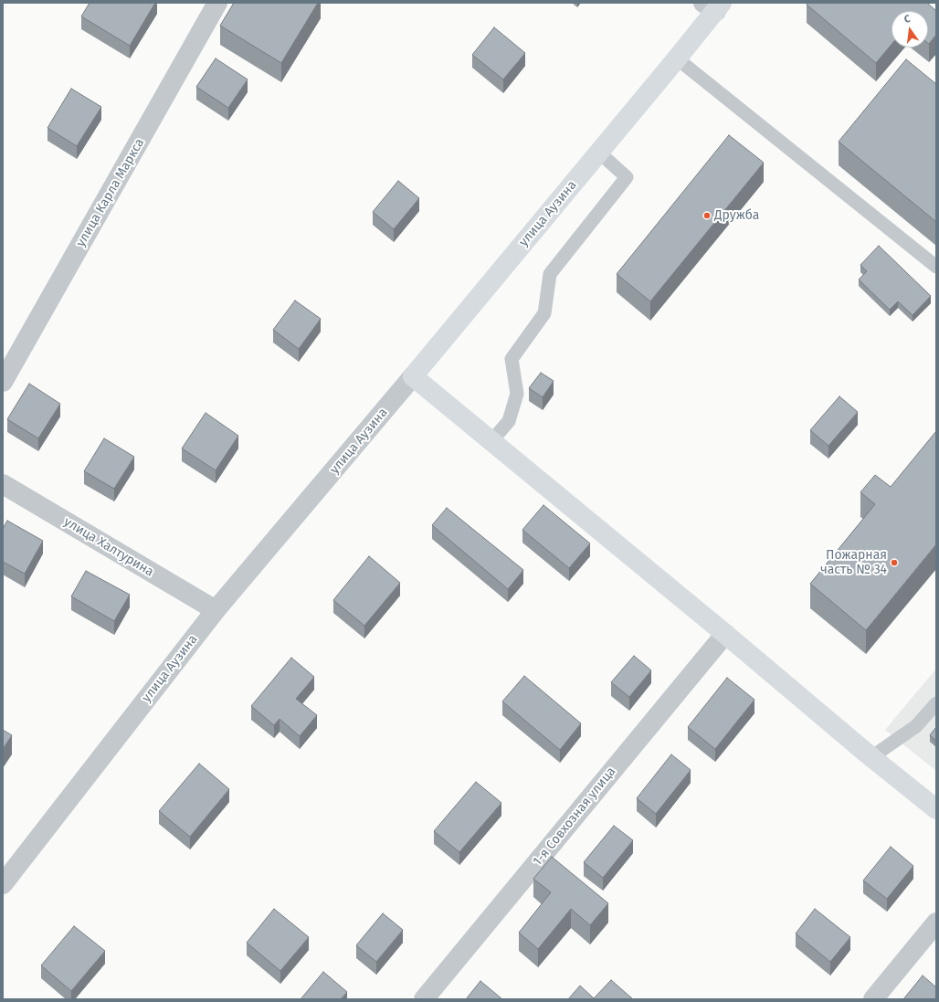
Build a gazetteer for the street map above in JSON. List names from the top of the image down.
{
  "streets": {
    "main road": ["улица Аузина"],
    "street": ["улица Карла Маркса", "улица Халтурина", "1-я Совхозная улица"]
  },
  "crossings": [
    ["улица Аузина", "улица Халтурина"]
  ],
  "places": ["Дружба", "Пожарная часть № 34"],
  "north": "top"
}
